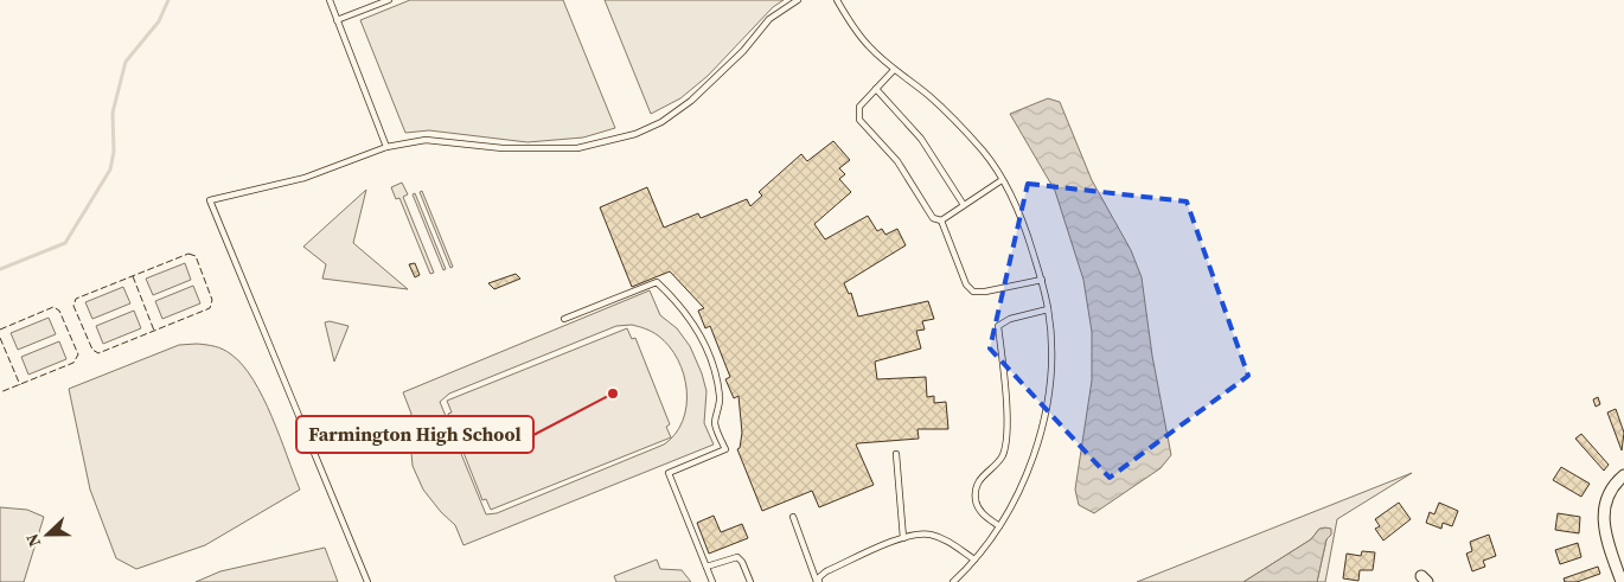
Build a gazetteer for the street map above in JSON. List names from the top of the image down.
{
  "places": ["Farmington High School"],
  "north": "left"
}
